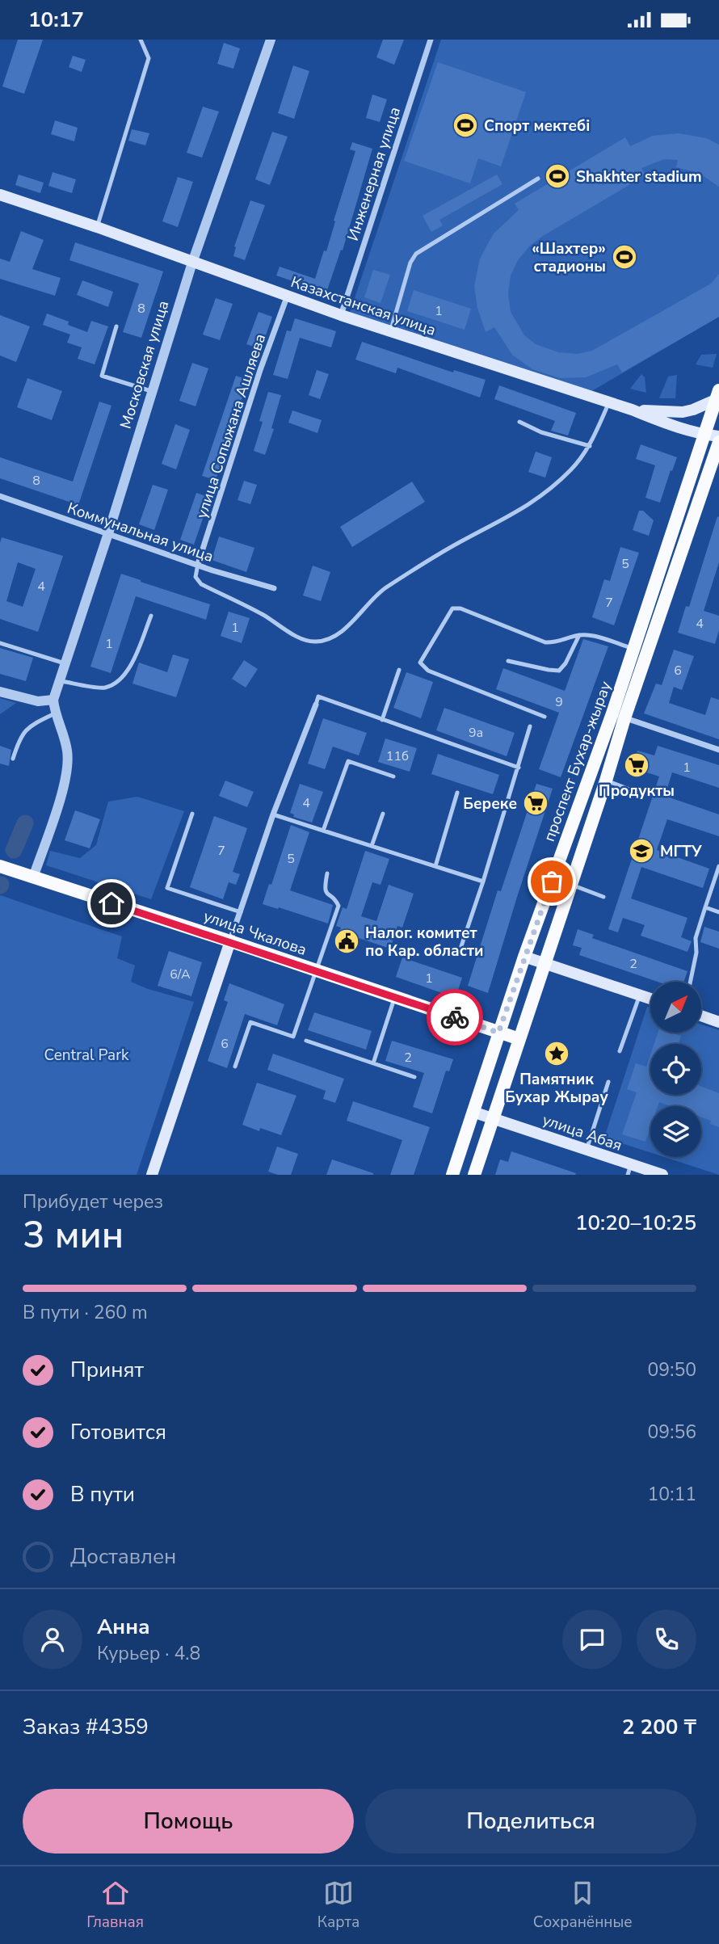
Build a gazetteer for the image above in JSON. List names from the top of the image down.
{
  "streets": {
    "main road": [
      "Казахстанская улица",
      "проспект Бухар-жырау",
      "улица Чкалова",
      "улица Абая"
    ],
    "street": [
      "Инженерная улица",
      "Московская улица",
      "улица Сопыжана Ашляева",
      "Коммунальная улица"
    ]
  },
  "crossings": [
    ["Инженерная улица", "Казахстанская улица"],
    ["Казахстанская улица", "Московская улица"],
    ["Казахстанская улица", "улица Сопыжана Ашляева"],
    ["Казахстанская улица", "проспект Бухар-жырау"],
    ["Московская улица", "Коммунальная улица"],
    ["улица Сопыжана Ашляева", "Коммунальная улица"],
    ["проспект Бухар-жырау", "улица Чкалова"],
    ["проспект Бухар-жырау", "улица Абая"]
  ],
  "parks": ["Central Park"],
  "places": {
    "sports": ["Спорт мектебі", "Shakhter stadium", "«Шахтер» стадионы"],
    "supermarket": ["Продукты", "Береке"],
    "school or university": ["МГТУ"],
    "public building": ["Налог. комитет по Кар. области"],
    "place": ["Памятник Бухар Жырау"]
  },
  "house_numbers": [
    "8",
    "1",
    "8",
    "5",
    "4",
    "7",
    "4",
    "1",
    "1",
    "6",
    "9",
    "9а",
    "11б",
    "1",
    "4",
    "7",
    "5",
    "2",
    "6/А",
    "1",
    "6",
    "2"
  ],
  "north": "top right",
  "page": {
    "status": "10:17",
    "heading": ["3 мин", "Прибудет через", "10:20–10:25"],
    "panel": [
      "Анна",
      "Курьер · 4.8",
      "Заказ #4359",
      "2 200 ₸"
    ],
    "bar": "В пути · 260 m",
    "list": [
      ["Принят", "09:50"],
      ["Готовится", "09:56"],
      ["В пути", "10:11"],
      "Доставлен"
    ],
    "buttons": ["Помощь", "Поделиться"],
    "tabs": ["Главная", "Карта", "Сохранённые"]
  }
}
